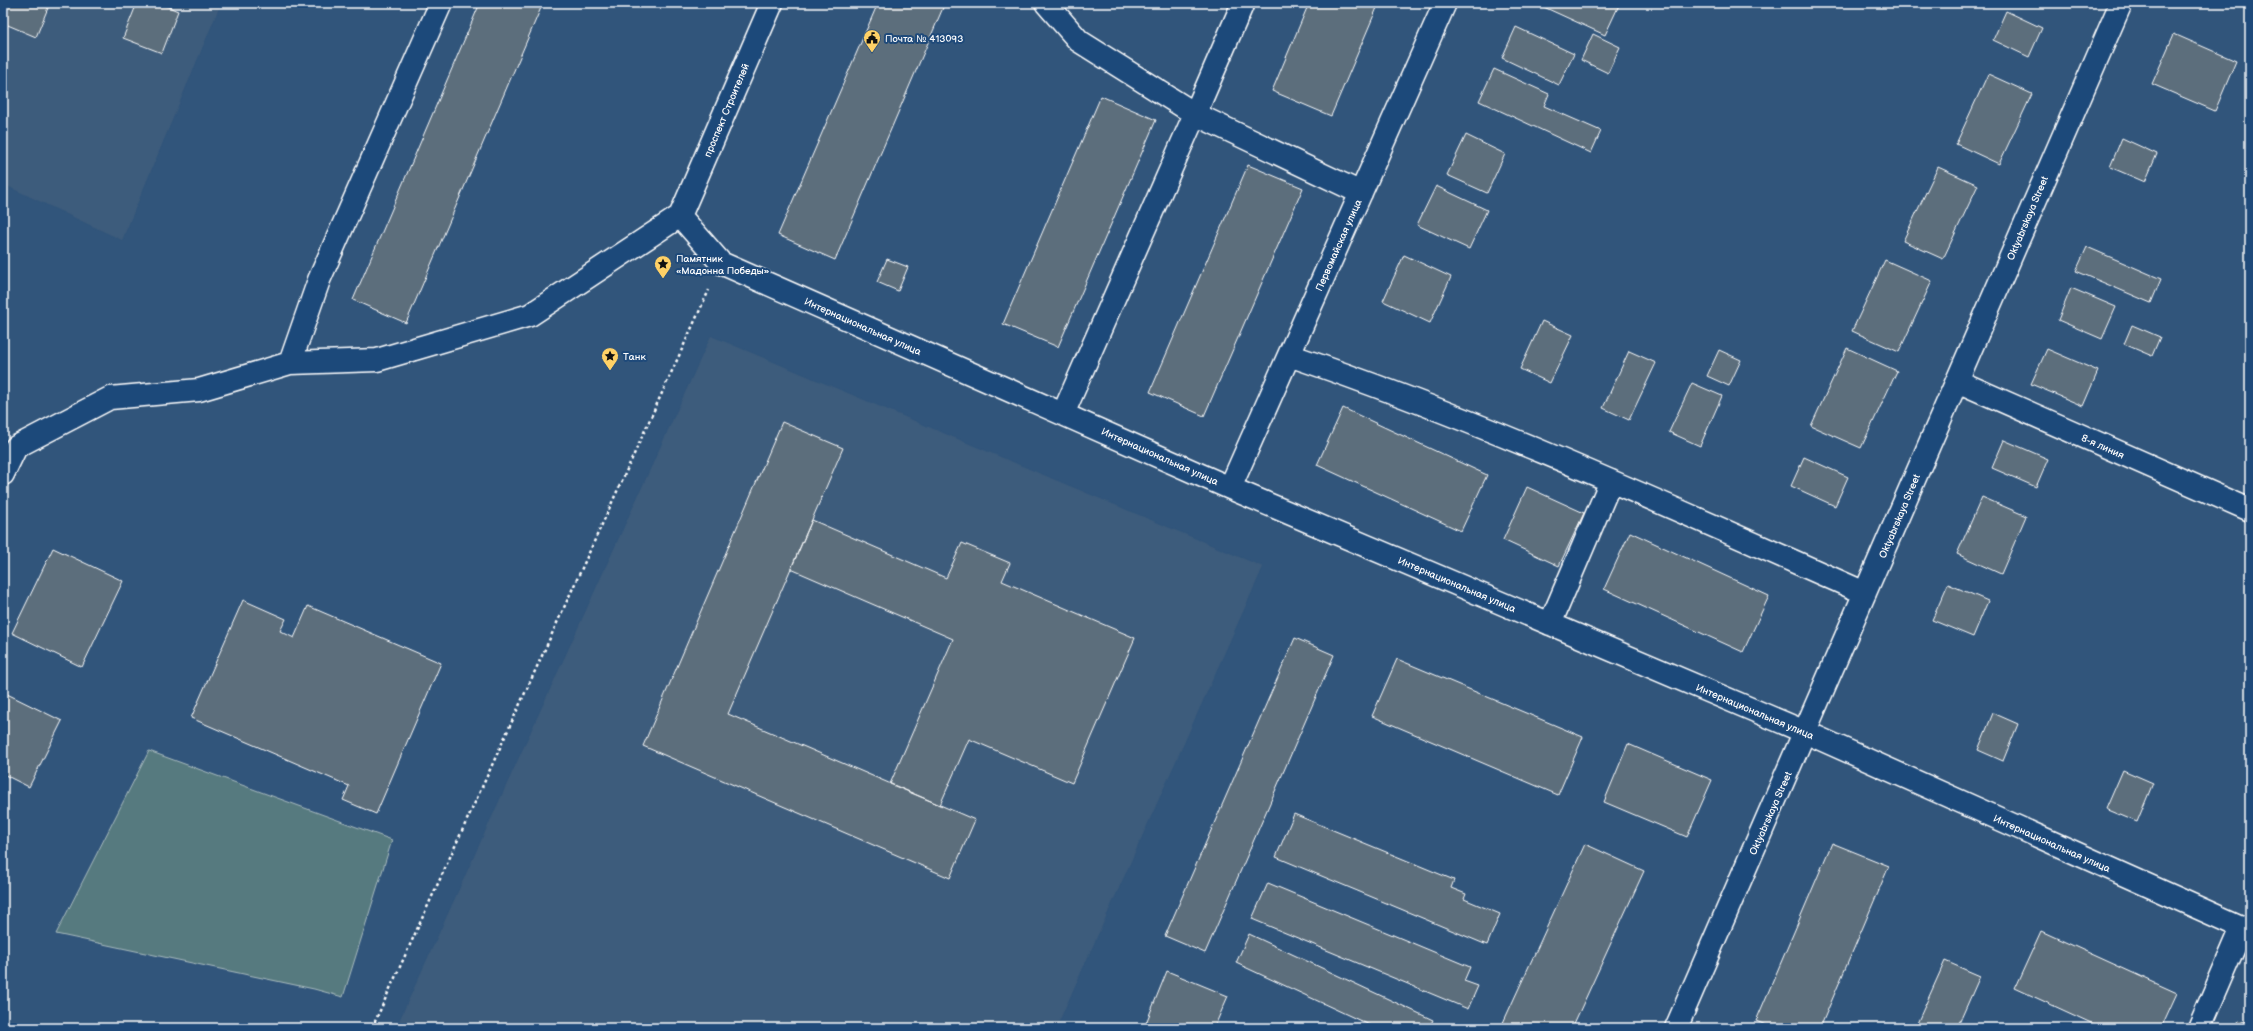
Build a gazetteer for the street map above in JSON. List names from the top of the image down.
{
  "streets": {
    "street": [
      "проспект Строителей",
      "Oktyabrskaya Street",
      "Первомайская улица",
      "Интернациональная улица",
      "8-я линия"
    ]
  },
  "crossings": [
    ["проспект Строителей", "Интернациональная улица"],
    ["Oktyabrskaya Street", "Интернациональная улица"],
    ["Oktyabrskaya Street", "8-я линия"],
    ["Первомайская улица", "Интернациональная улица"]
  ],
  "places": {
    "public building": ["Почта № 413093"],
    "place": ["Памятник «Мадонна Победы»", "Танк"]
  }
}
